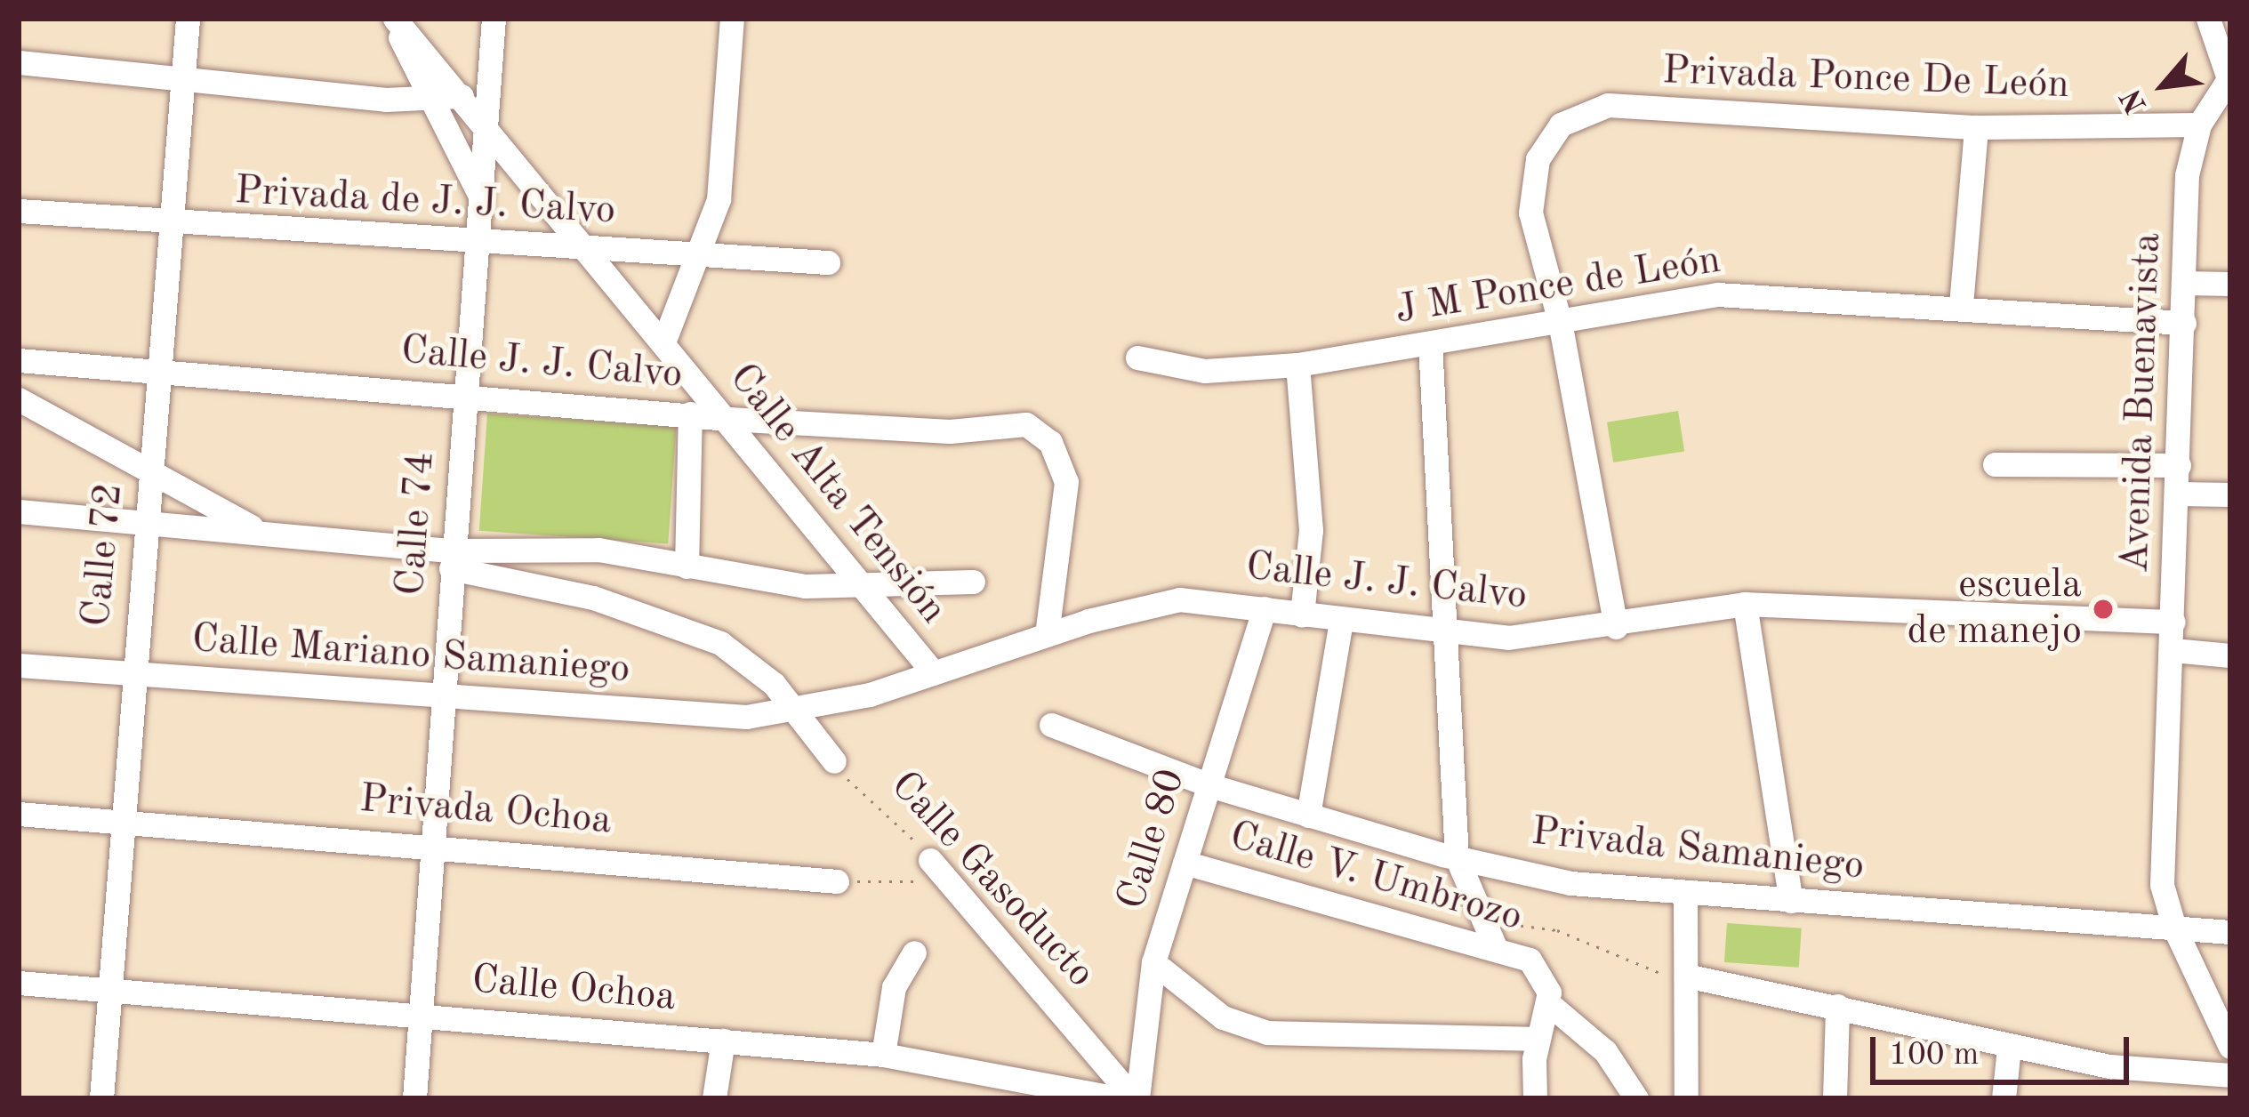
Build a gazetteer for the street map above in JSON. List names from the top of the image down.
{
  "streets": {
    "street": [
      "Privada Ponce De León",
      "Privada de J. J. Calvo",
      "J M Ponce de León",
      "Calle J. J. Calvo",
      "Avenida Buenavista",
      "Calle Alta Tensión",
      "Calle 74",
      "Calle 72",
      "Calle Mariano Samaniego",
      "Privada Ochoa",
      "Calle 80",
      "Privada Samaniego",
      "Calle V. Umbrozo",
      "Calle Gasoducto",
      "Calle Ochoa"
    ]
  },
  "crossings": [
    ["Privada Ponce De León", "J M Ponce de León"],
    ["Privada Ponce De León", "Avenida Buenavista"],
    ["Privada de J. J. Calvo", "Calle Alta Tensión"],
    ["Privada de J. J. Calvo", "Calle 74"],
    ["Privada de J. J. Calvo", "Calle 72"],
    ["J M Ponce de León", "Avenida Buenavista"],
    ["Calle J. J. Calvo", "Avenida Buenavista"],
    ["Calle J. J. Calvo", "Calle Alta Tensión"],
    ["Calle J. J. Calvo", "Calle 74"],
    ["Calle J. J. Calvo", "Calle 72"],
    ["Calle J. J. Calvo", "Calle Mariano Samaniego"],
    ["Calle J. J. Calvo", "Calle 80"],
    ["Calle J. J. Calvo", "Calle Gasoducto"],
    ["Avenida Buenavista", "Privada Samaniego"],
    ["Calle Alta Tensión", "Calle 74"],
    ["Calle 74", "Calle Mariano Samaniego"],
    ["Calle 74", "Privada Ochoa"],
    ["Calle 74", "Calle Gasoducto"],
    ["Calle 74", "Calle Ochoa"],
    ["Calle 72", "Calle Mariano Samaniego"],
    ["Calle 72", "Privada Ochoa"],
    ["Calle 72", "Calle Ochoa"],
    ["Calle Mariano Samaniego", "Calle Gasoducto"],
    ["Calle 80", "Privada Samaniego"],
    ["Calle 80", "Calle V. Umbrozo"],
    ["Calle 80", "Calle Gasoducto"]
  ],
  "places": ["escuela de manejo"],
  "scale_bar": "100 m",
  "north": "bottom left"
}
